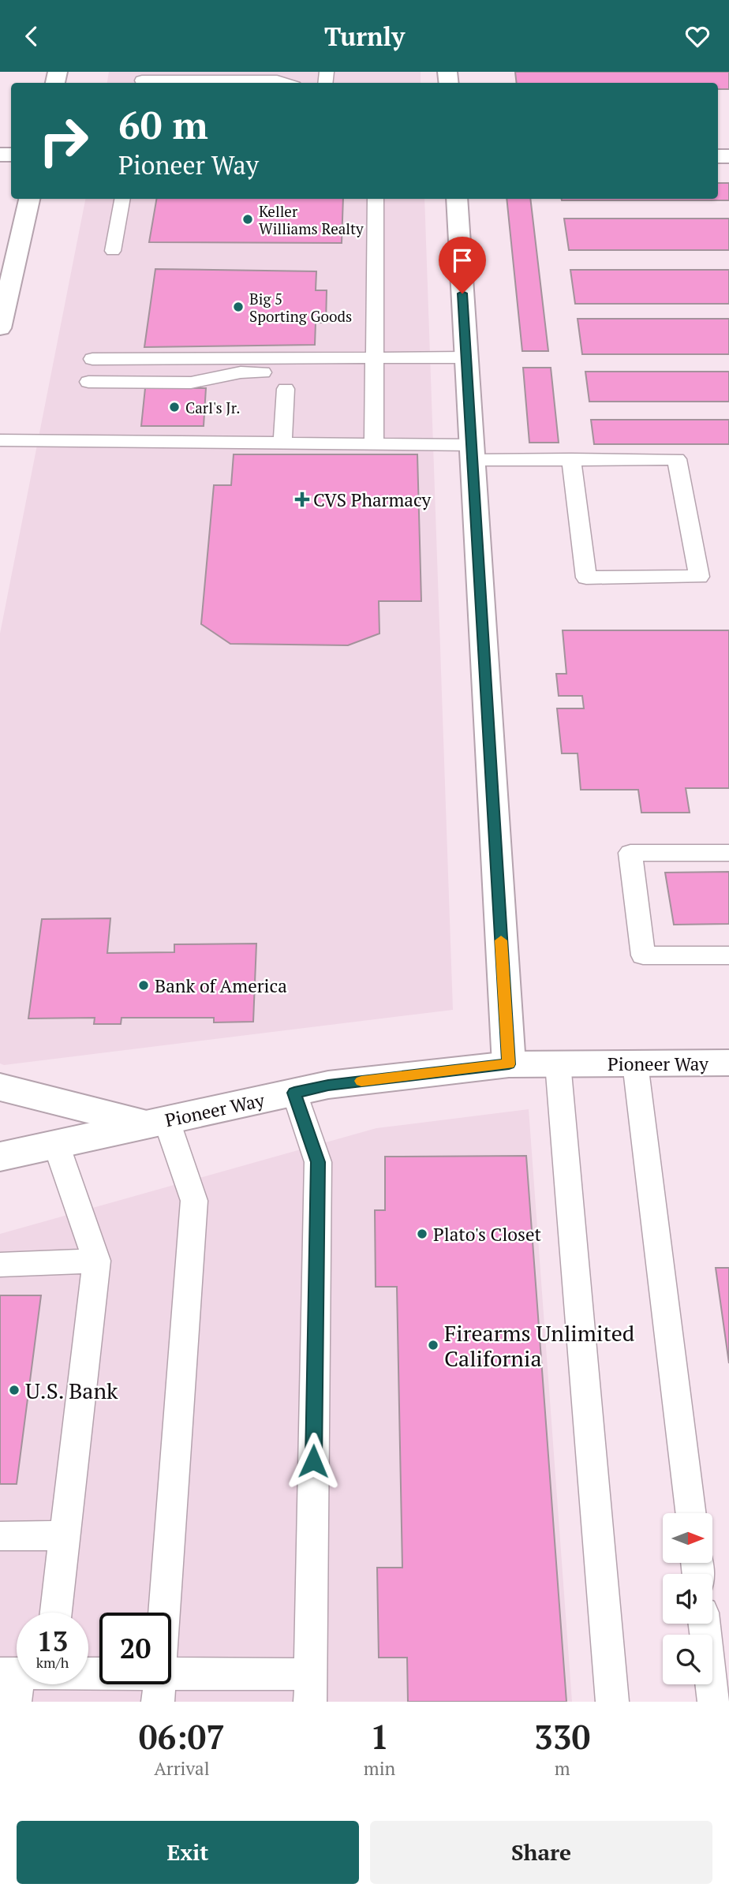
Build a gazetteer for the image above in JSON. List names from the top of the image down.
{
  "streets": {
    "street": ["Pioneer Way"]
  },
  "places": {
    "other": [
      "Keller Williams Realty",
      "Big 5 Sporting Goods",
      "Carl's Jr.",
      "Bank of America",
      "Plato's Closet",
      "Firearms Unlimited California",
      "U.S. Bank"
    ],
    "health": ["CVS Pharmacy"]
  },
  "north": "right",
  "page": {
    "header": "Turnly",
    "turn": ["60 m", "Pioneer Way"],
    "speed": "13 km/h",
    "limit": "20",
    "eta": [
      "06:07",
      "Arrival",
      "1",
      "min",
      "330",
      "m"
    ],
    "buttons": ["Exit", "Share"]
  }
}
